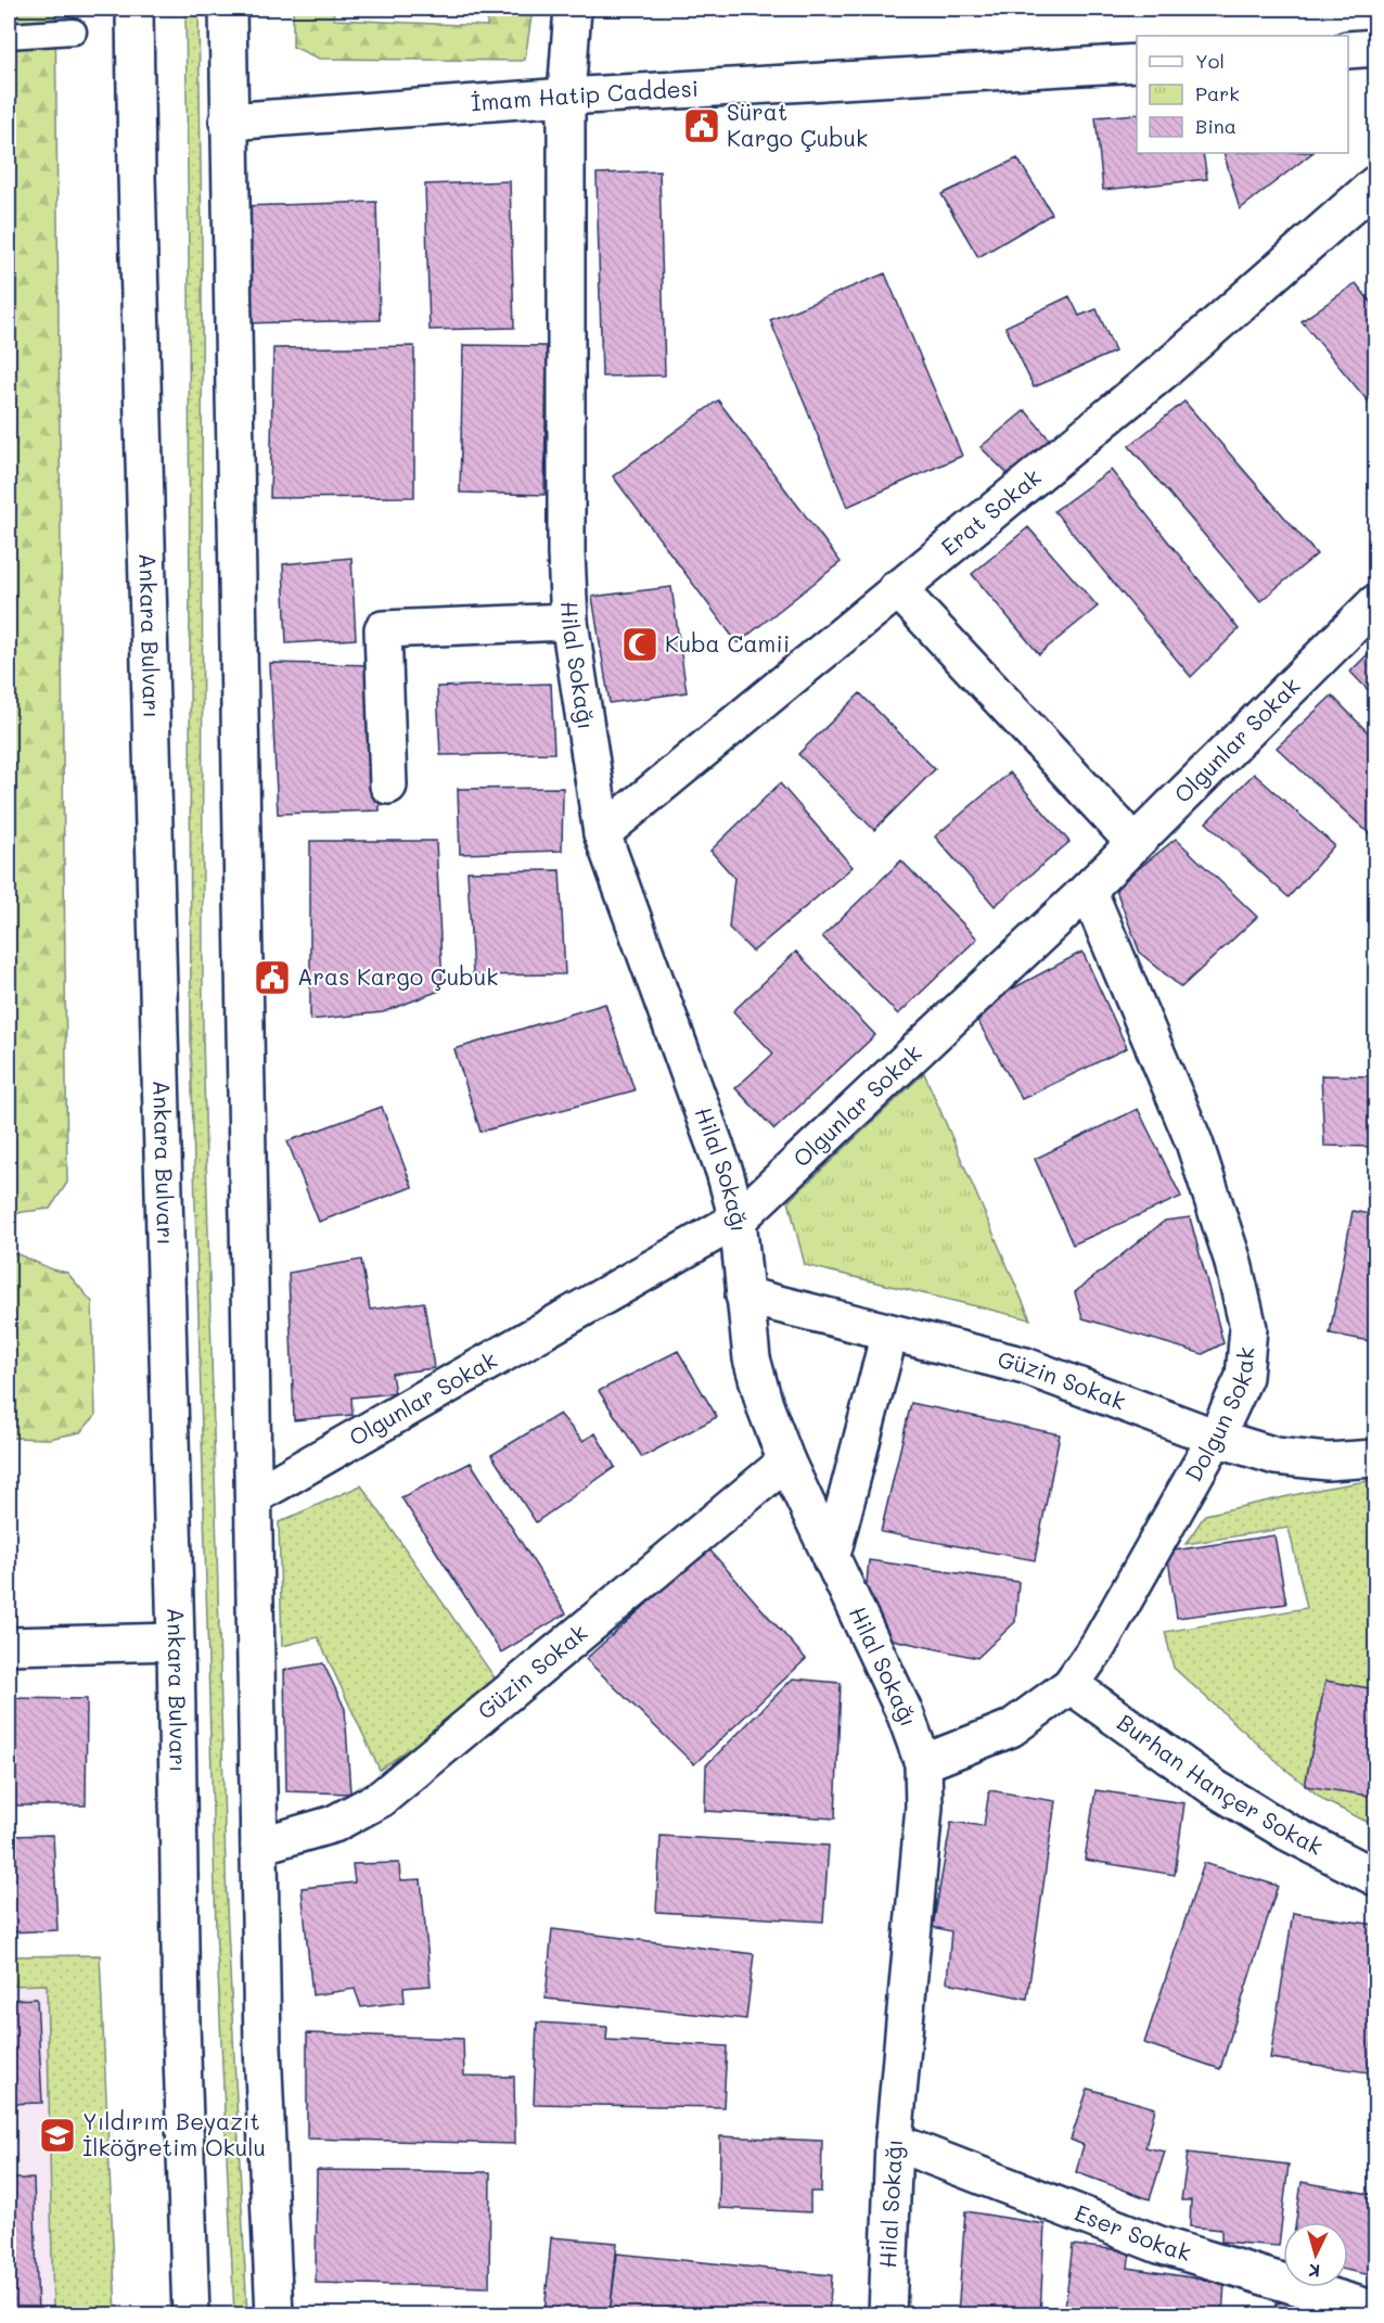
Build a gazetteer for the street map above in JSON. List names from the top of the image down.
{
  "streets": {
    "street": [
      "İmam Hatip Caddesi",
      "Erat Sokak",
      "Ankara Bulvarı",
      "Hilal Sokağı",
      "Olgunlar Sokak",
      "Güzin Sokak",
      "Dolgun Sokak",
      "Burhan Hançer Sokak",
      "Eser Sokak"
    ]
  },
  "crossings": [
    ["İmam Hatip Caddesi", "Hilal Sokağı"],
    ["Erat Sokak", "Hilal Sokağı"],
    ["Hilal Sokağı", "Olgunlar Sokak"],
    ["Hilal Sokağı", "Güzin Sokak"],
    ["Hilal Sokağı", "Dolgun Sokak"],
    ["Hilal Sokağı", "Eser Sokak"],
    ["Olgunlar Sokak", "Dolgun Sokak"],
    ["Güzin Sokak", "Dolgun Sokak"],
    ["Dolgun Sokak", "Burhan Hançer Sokak"]
  ],
  "places": {
    "public building": ["Sürat Kargo Çubuk", "Aras Kargo Çubuk"],
    "mosque": ["Kuba Camii"],
    "school or university": ["Yıldırım Beyazıt İlköğretim Okulu"]
  },
  "legend": ["Yol", "Park", "Bina"],
  "north": "bottom"
}
